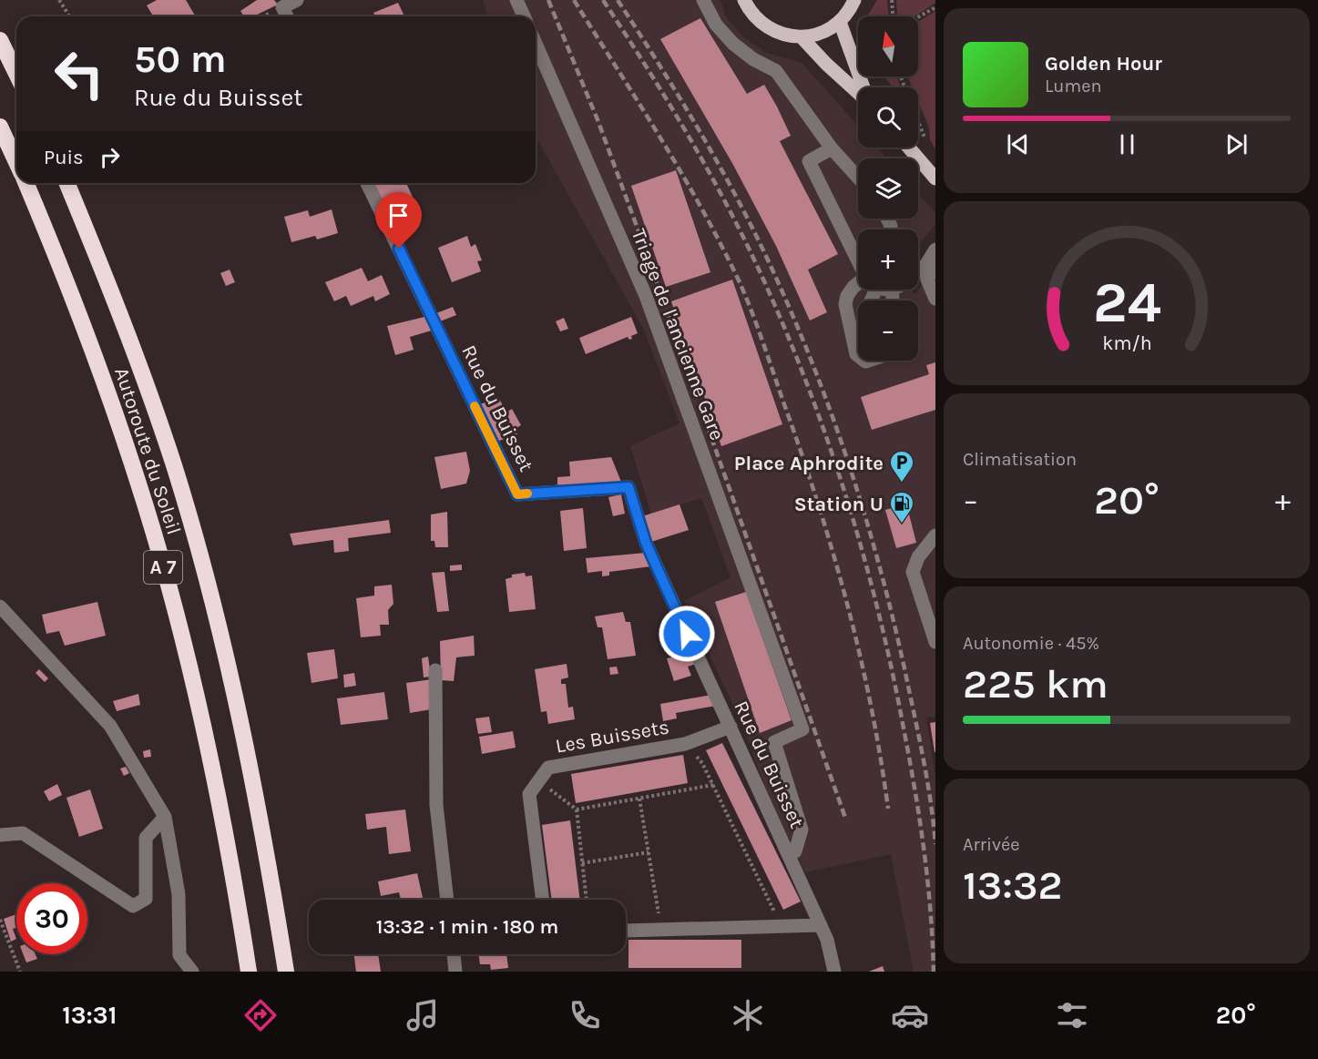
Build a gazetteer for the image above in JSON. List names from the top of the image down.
{
  "streets": {
    "highway": ["Autoroute du Soleil", "A 7"],
    "street": ["Triage de l'ancienne Gare", "Rue du Buisset", "Les Buissets"]
  },
  "crossings": [
    ["Triage de l'ancienne Gare", "Rue du Buisset"],
    ["Rue du Buisset", "Les Buissets"]
  ],
  "places": {
    "parking": ["Place Aphrodite"],
    "fuel station": ["Station U"]
  },
  "north": "top",
  "page": {
    "map_buttons": ["+", "−"],
    "turn": ["50 m", "Rue du Buisset"],
    "song": ["Golden Hour", "Lumen"],
    "then": "Puis",
    "tile": [
      "Climatisation",
      ["Autonomie · 45%", "225 km"],
      ["Arrivée", "13:32"]
    ],
    "heat": ["−", "20°", "+"],
    "limit": "30",
    "trip": "13:32 · 1 min · 180 m",
    "tabs": ["13:31", "20°"],
    "gauge": ["24", "km/h"]
  }
}
